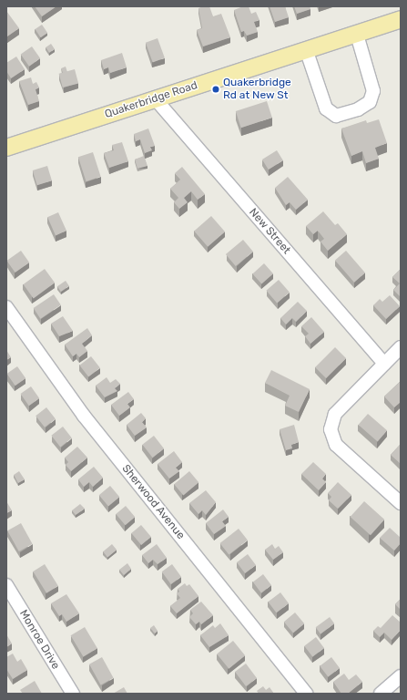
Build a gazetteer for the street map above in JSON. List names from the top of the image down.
{
  "streets": {
    "main road": ["Quakerbridge Road"],
    "street": ["New Street", "Sherwood Avenue", "Monroe Drive"]
  },
  "crossings": [
    ["Quakerbridge Road", "New Street"]
  ],
  "places": ["Quakerbridge Rd at New St"]
}
